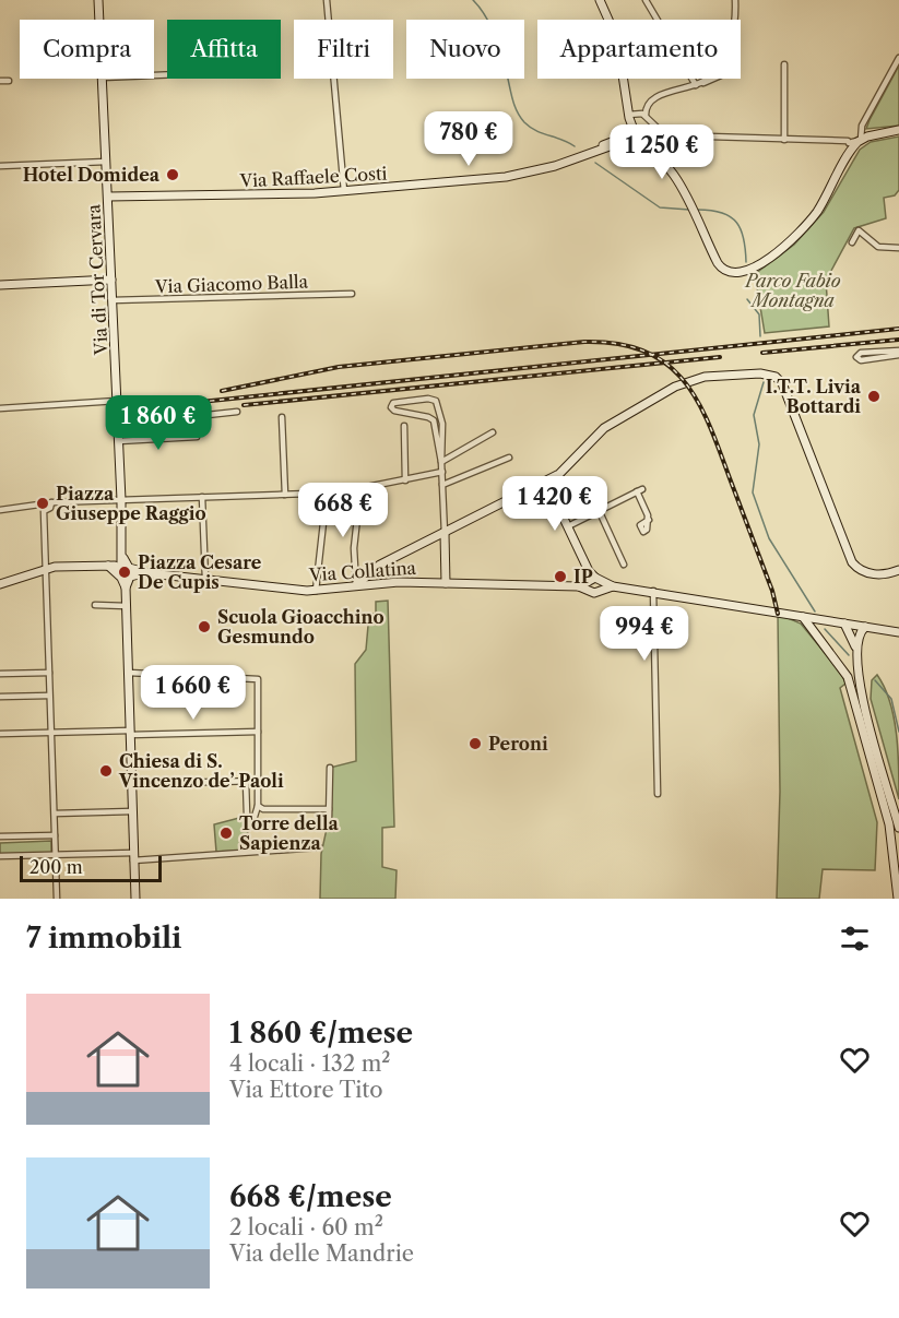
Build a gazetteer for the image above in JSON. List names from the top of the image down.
{
  "streets": {
    "street": [
      "Via Raffaele Costi",
      "Via di Tor Cervara",
      "Via Giacomo Balla",
      "Via Collatina"
    ]
  },
  "crossings": [
    ["Via Raffaele Costi", "Via di Tor Cervara"],
    ["Via di Tor Cervara", "Via Giacomo Balla"],
    ["Via di Tor Cervara", "Via Collatina"]
  ],
  "parks": ["Parco Fabio Montagna"],
  "places": [
    "Hotel Domidea",
    "I.T.T. Livia Bottardi",
    "Piazza Giuseppe Raggio",
    "Piazza Cesare De Cupis",
    "IP",
    "Scuola Gioacchino Gesmundo",
    "Peroni",
    "Chiesa di S. Vincenzo de’ Paoli",
    "Torre della Sapienza"
  ],
  "scale_bar": "200 m",
  "page": {
    "chip": [
      "Compra",
      "Affitta",
      "Filtri",
      "Nuovo",
      "Appartamento"
    ],
    "price": [
      "780 €",
      "1 250 €",
      "1 860 €",
      "1 420 €",
      "668 €",
      "994 €",
      "1 660 €"
    ],
    "scale": "200 m",
    "heading": "7 immobili",
    "list": [
      {
        "name": "1 860 €/mese",
        "note": "4 locali · 132 m² · Via Ettore Tito"
      },
      {
        "name": "668 €/mese",
        "note": "2 locali · 60 m² · Via delle Mandrie"
      }
    ]
  }
}
